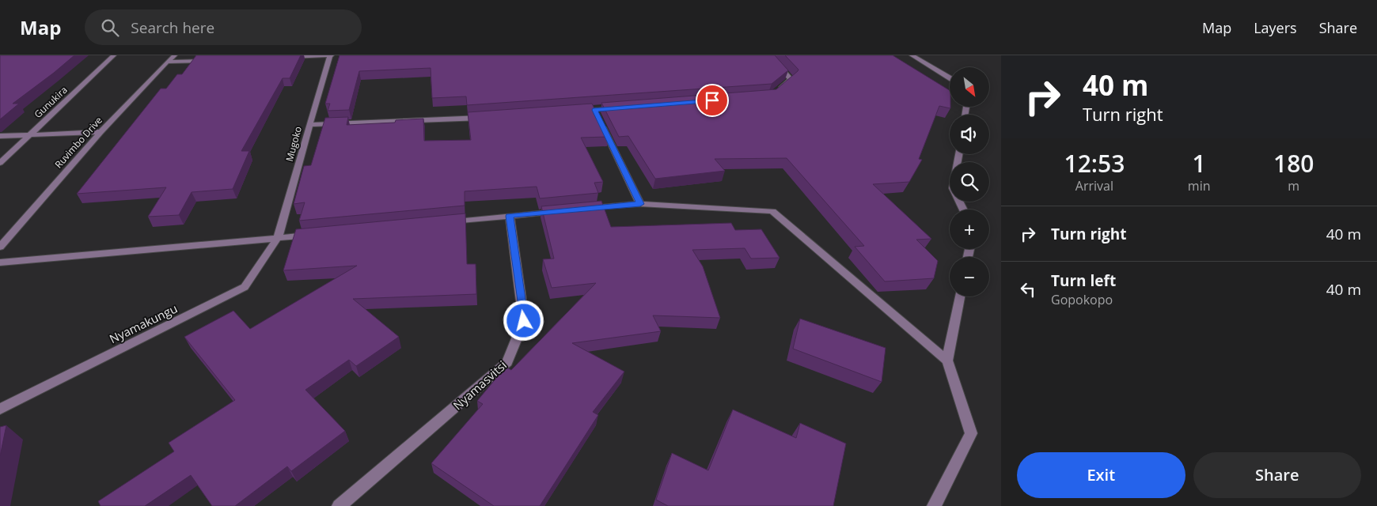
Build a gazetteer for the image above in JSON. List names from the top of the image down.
{
  "streets": {
    "street": [
      "Gunukira",
      "Ruvimbo Drive",
      "Mugoko",
      "Nyamakungu",
      "Nyamasvitsi"
    ]
  },
  "crossings": [
    ["Mugoko", "Nyamakungu"]
  ],
  "north": "bottom right",
  "page": {
    "header": "Map",
    "search": "Search here",
    "nav": ["Map", "Layers", "Share"],
    "turn": ["40 m", "Turn right"],
    "map_buttons": ["+", "−"],
    "eta": [
      "12:53",
      "Arrival",
      "1",
      "min",
      "180",
      "m"
    ],
    "list": [
      {
        "name": "Turn right",
        "value": "40 m"
      },
      {
        "name": "Turn left",
        "note": "Gopokopo",
        "value": "40 m"
      }
    ],
    "buttons": ["Exit", "Share"]
  }
}
